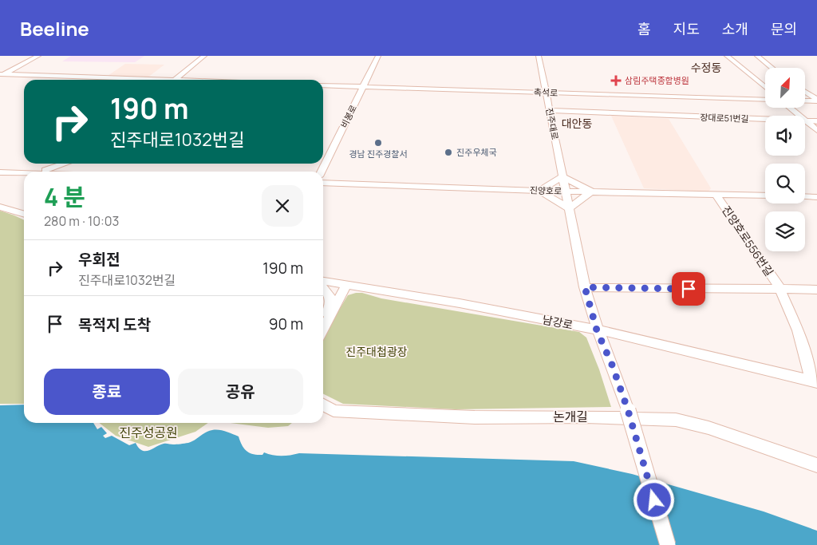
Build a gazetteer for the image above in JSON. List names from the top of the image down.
{
  "streets": {
    "street": [
      "촉석로",
      "비봉로",
      "장대로51번길",
      "진주대로",
      "진양호로",
      "진양호로556번길",
      "남강로",
      "논개길"
    ]
  },
  "crossings": [
    ["촉석로", "비봉로"],
    ["촉석로", "진주대로"],
    ["장대로51번길", "진주대로"],
    ["진주대로", "진양호로"],
    ["진주대로", "남강로"],
    ["진양호로", "진양호로556번길"],
    ["진양호로556번길", "남강로"]
  ],
  "districts": ["수정동", "대안동"],
  "parks": ["진주대첩광장", "진주성공원"],
  "places": {
    "health": ["삼림주택종합병원"],
    "other": ["경남 진주경찰서", "진주우체국"]
  },
  "north": "top right",
  "page": {
    "header": "Beeline",
    "nav": [
      "홈",
      "지도",
      "소개",
      "문의"
    ],
    "turn": ["190 m", "진주대로1032번길"],
    "heading": ["4 분", "280 m · 10:03"],
    "list": [
      {
        "name": "우회전",
        "note": "진주대로1032번길",
        "value": "190 m"
      },
      {
        "name": "목적지 도착",
        "value": "90 m"
      }
    ],
    "buttons": ["종료", "공유"]
  }
}
